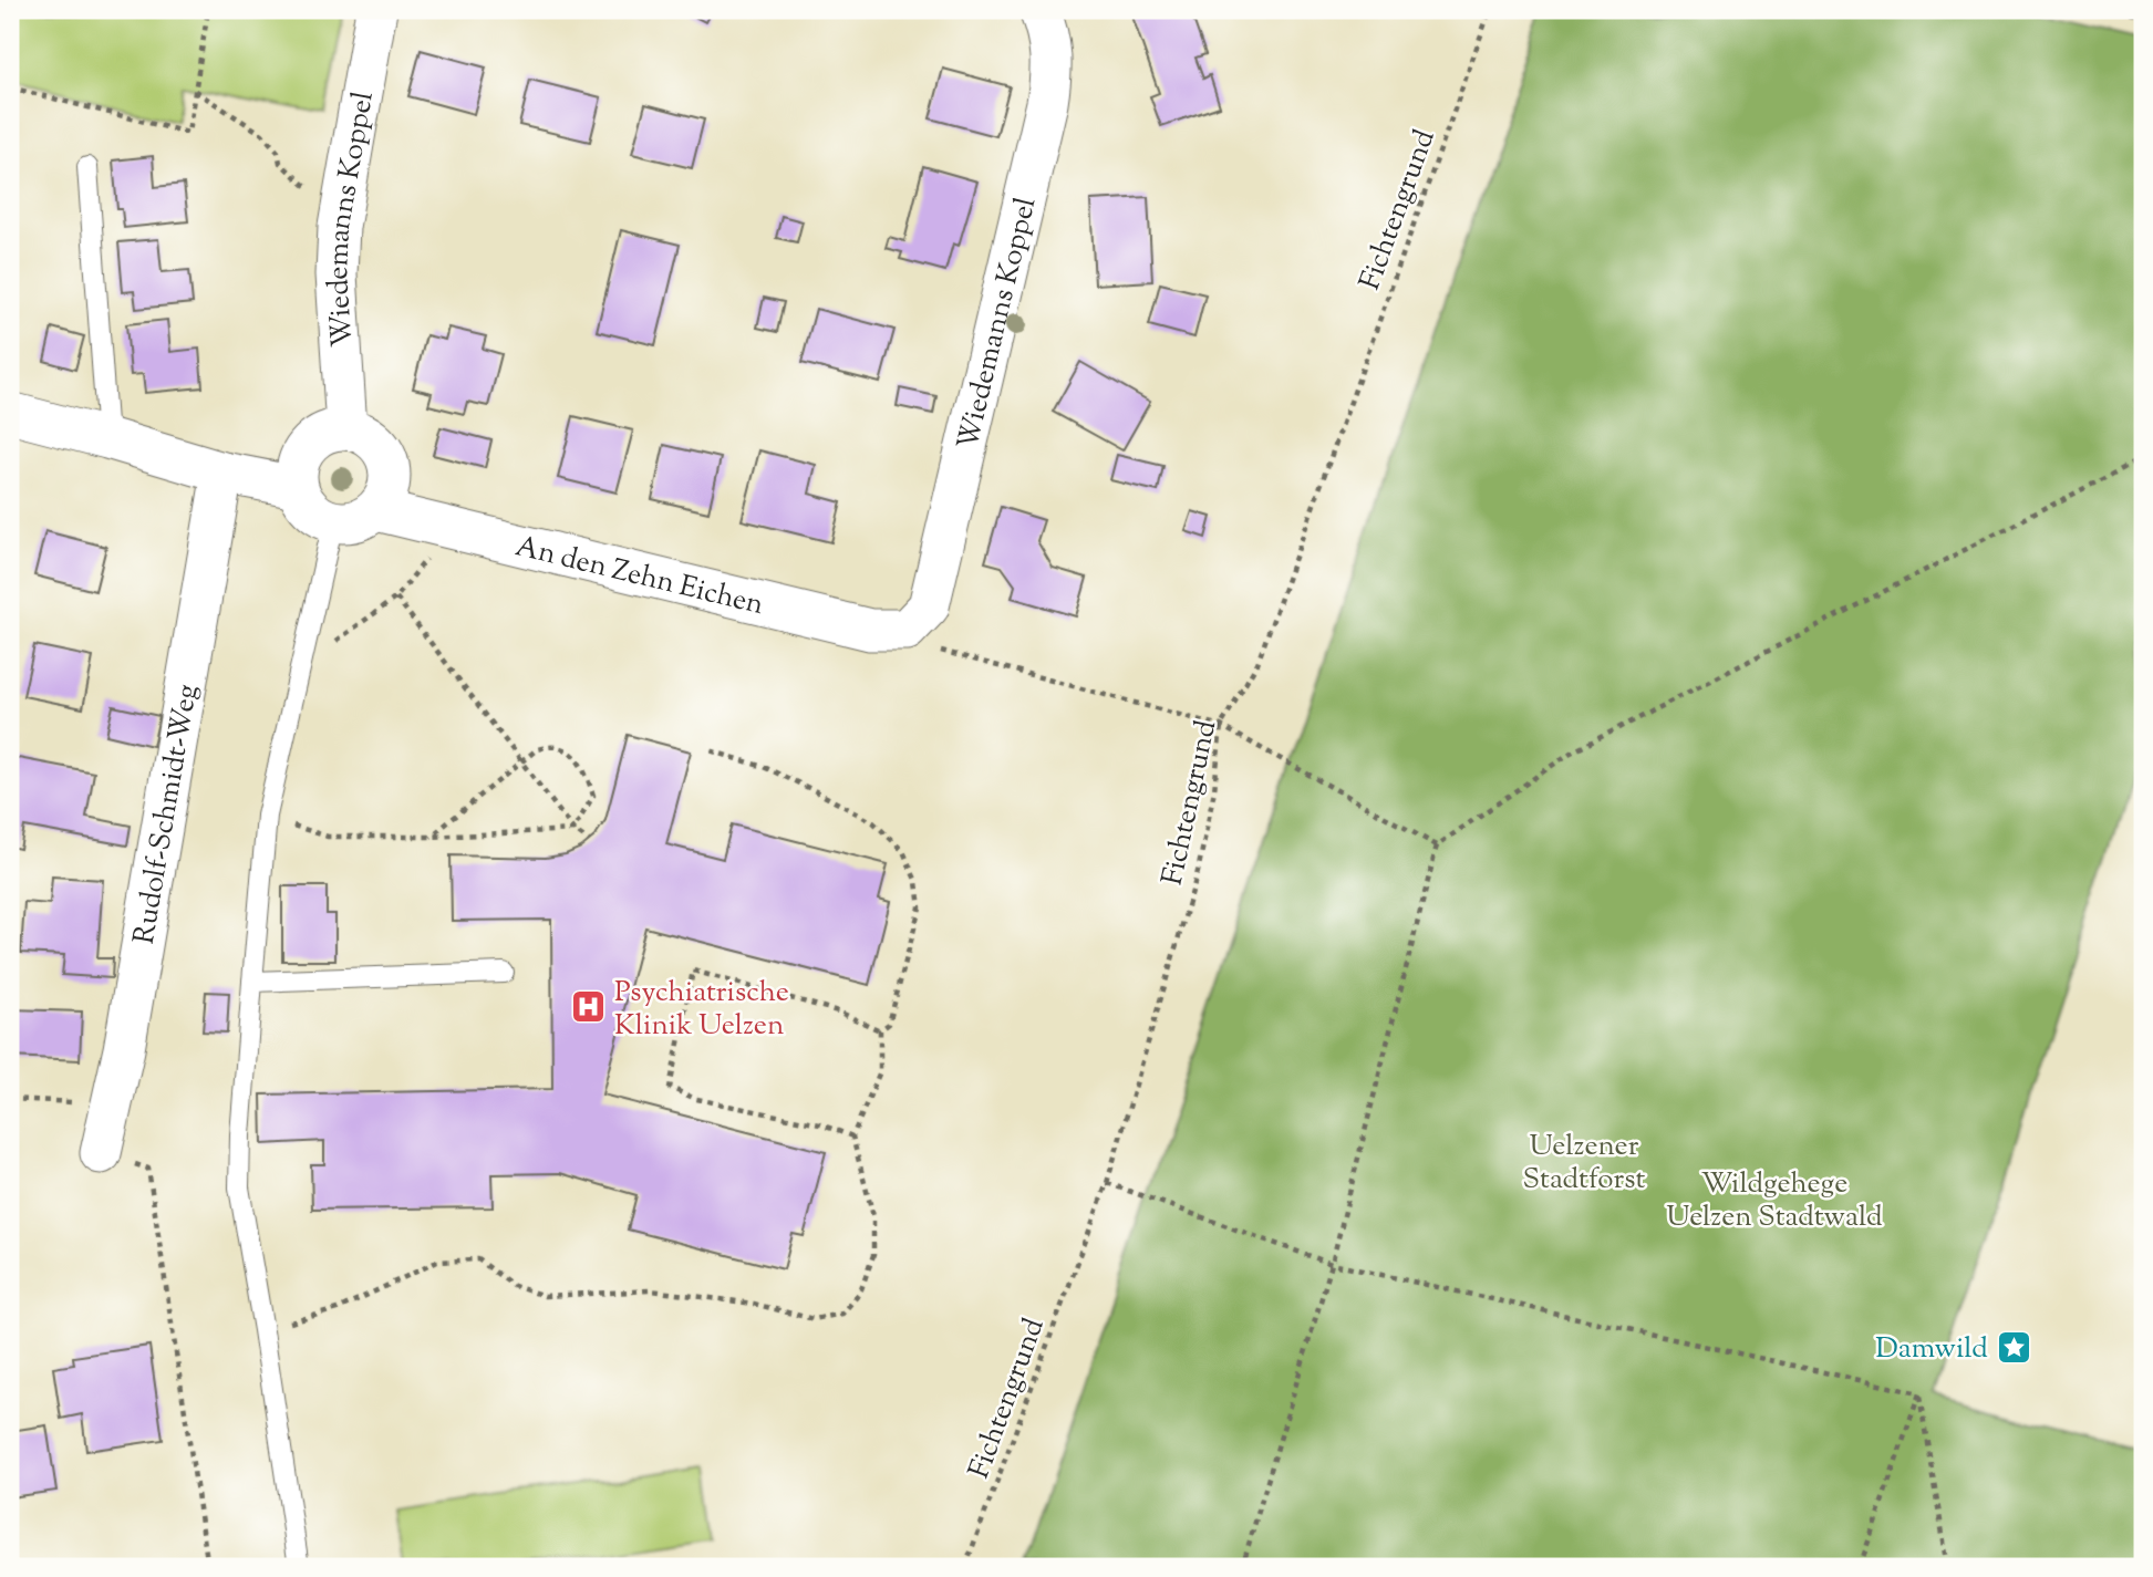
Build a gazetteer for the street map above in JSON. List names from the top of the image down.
{
  "streets": {
    "street": ["Wiedemanns Koppel", "An den Zehn Eichen", "Rudolf-Schmidt-Weg"],
    "path": ["Fichtengrund"]
  },
  "crossings": [
    ["Wiedemanns Koppel", "An den Zehn Eichen"]
  ],
  "parks": ["Uelzener Stadtforst", "Wildgehege Uelzen Stadtwald"],
  "places": {
    "hospital": ["Psychiatrische Klinik Uelzen"],
    "place": ["Damwild"]
  }
}
